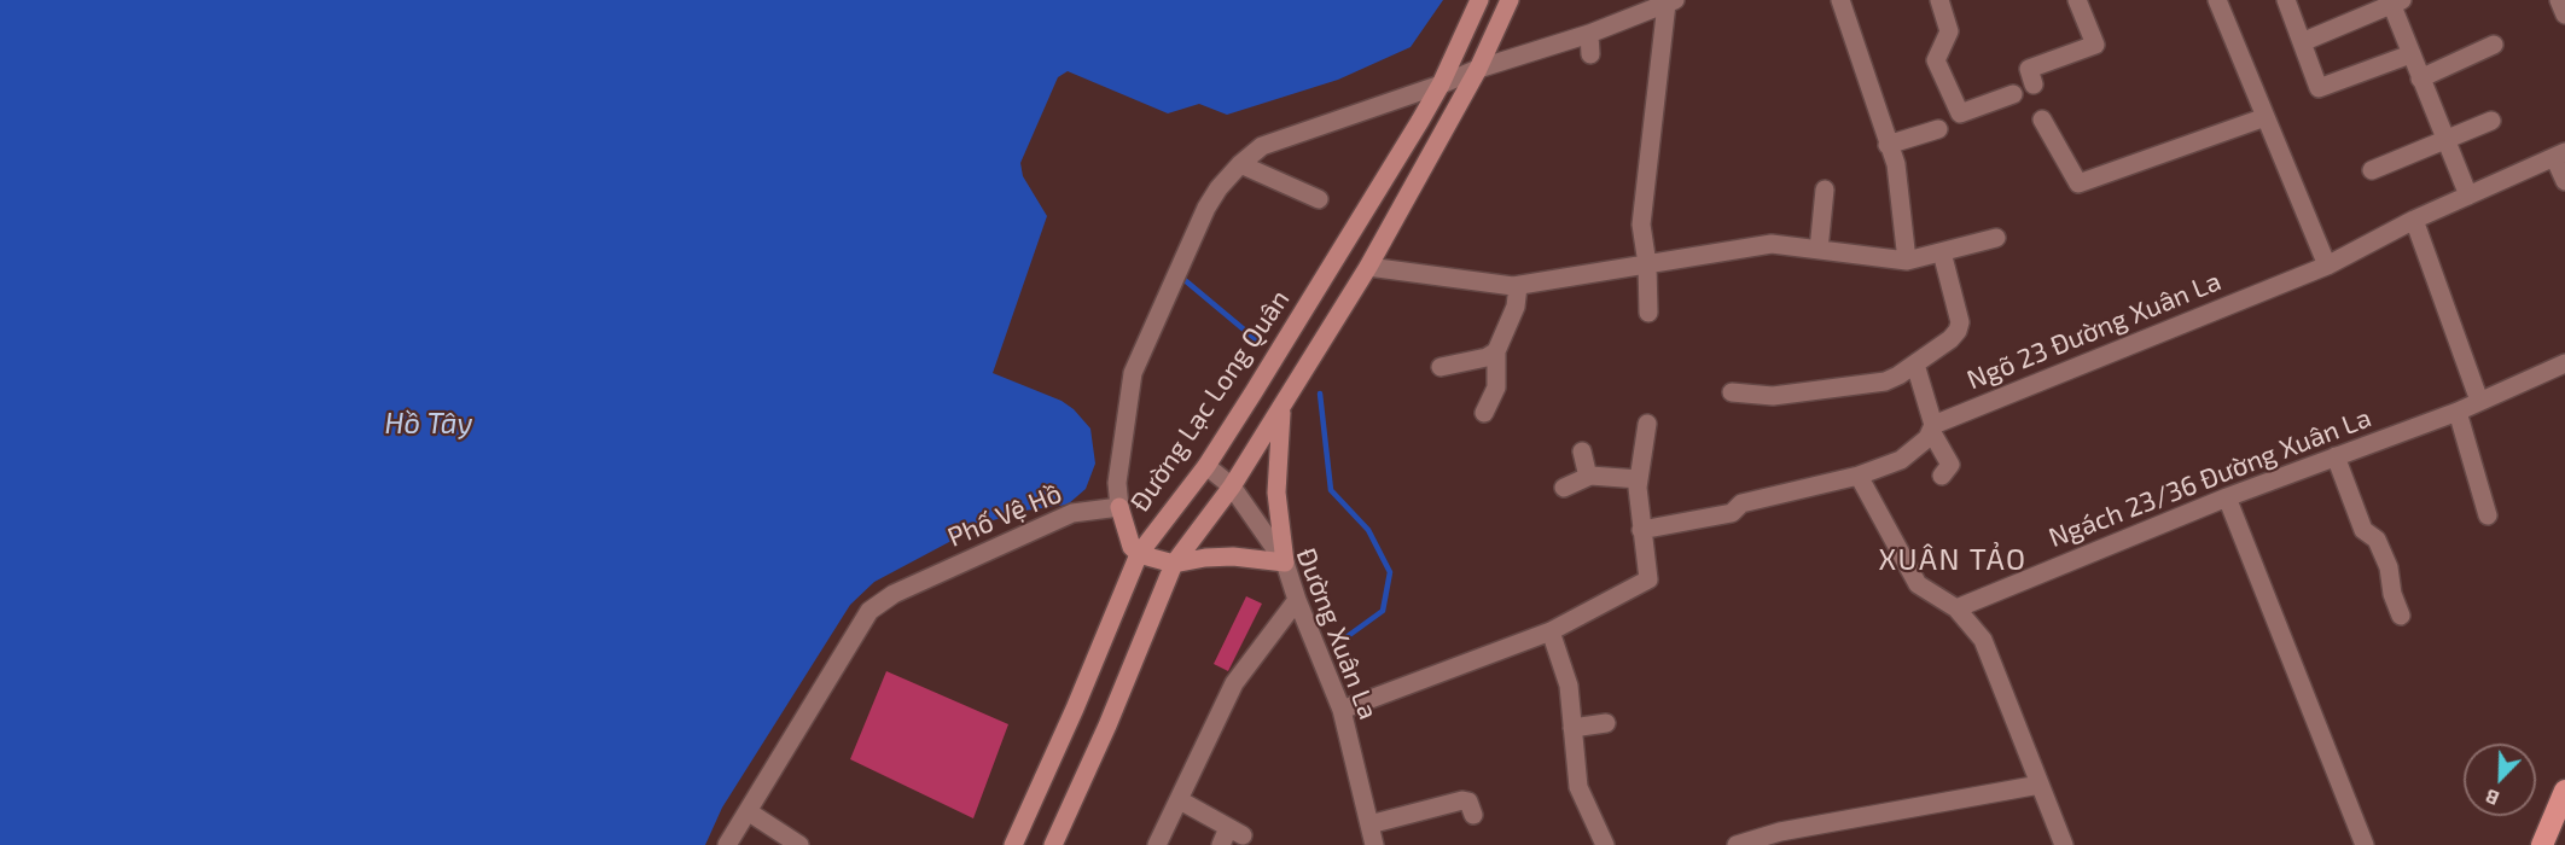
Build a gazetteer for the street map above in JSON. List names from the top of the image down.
{
  "streets": {
    "main road": ["Đường Lạc Long Quân"],
    "street": [
      "Ngõ 23 Đường Xuân La",
      "Ngách 23/36 Đường Xuân La",
      "Phố Vệ Hồ",
      "Đường Xuân La"
    ]
  },
  "crossings": [
    ["Đường Lạc Long Quân", "Đường Xuân La"]
  ],
  "districts": ["XUÂN TẢO"],
  "water": ["Hồ Tây"],
  "north": "bottom left"
}
